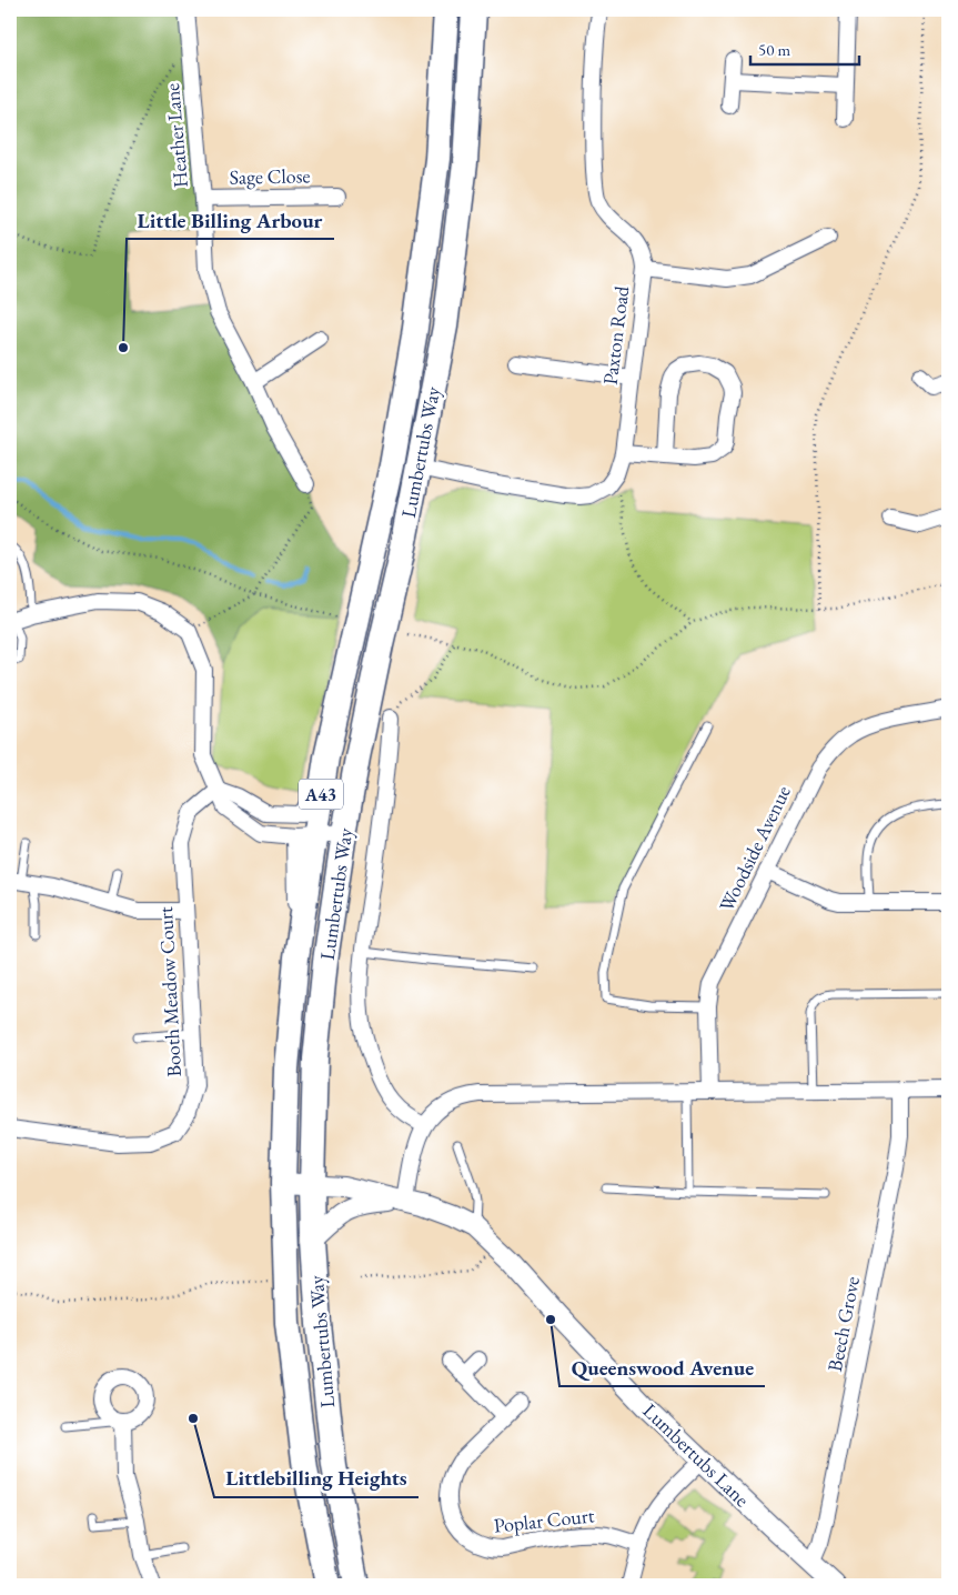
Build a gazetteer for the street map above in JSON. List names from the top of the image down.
{
  "streets": {
    "highway": ["Lumbertubs Way", "A43"],
    "street": [
      "Heather Lane",
      "Sage Close",
      "Paxton Road",
      "Woodside Avenue",
      "Booth Meadow Court",
      "Beech Grove",
      "Lumbertubs Lane",
      "Poplar Court"
    ]
  },
  "crossings": [
    ["Heather Lane", "Sage Close"],
    ["Lumbertubs Way", "Lumbertubs Lane"],
    ["Beech Grove", "Lumbertubs Lane"]
  ],
  "places": ["Little Billing Arbour", "Queenswood Avenue", "Littlebilling Heights"],
  "scale_bar": "50 m"
}
